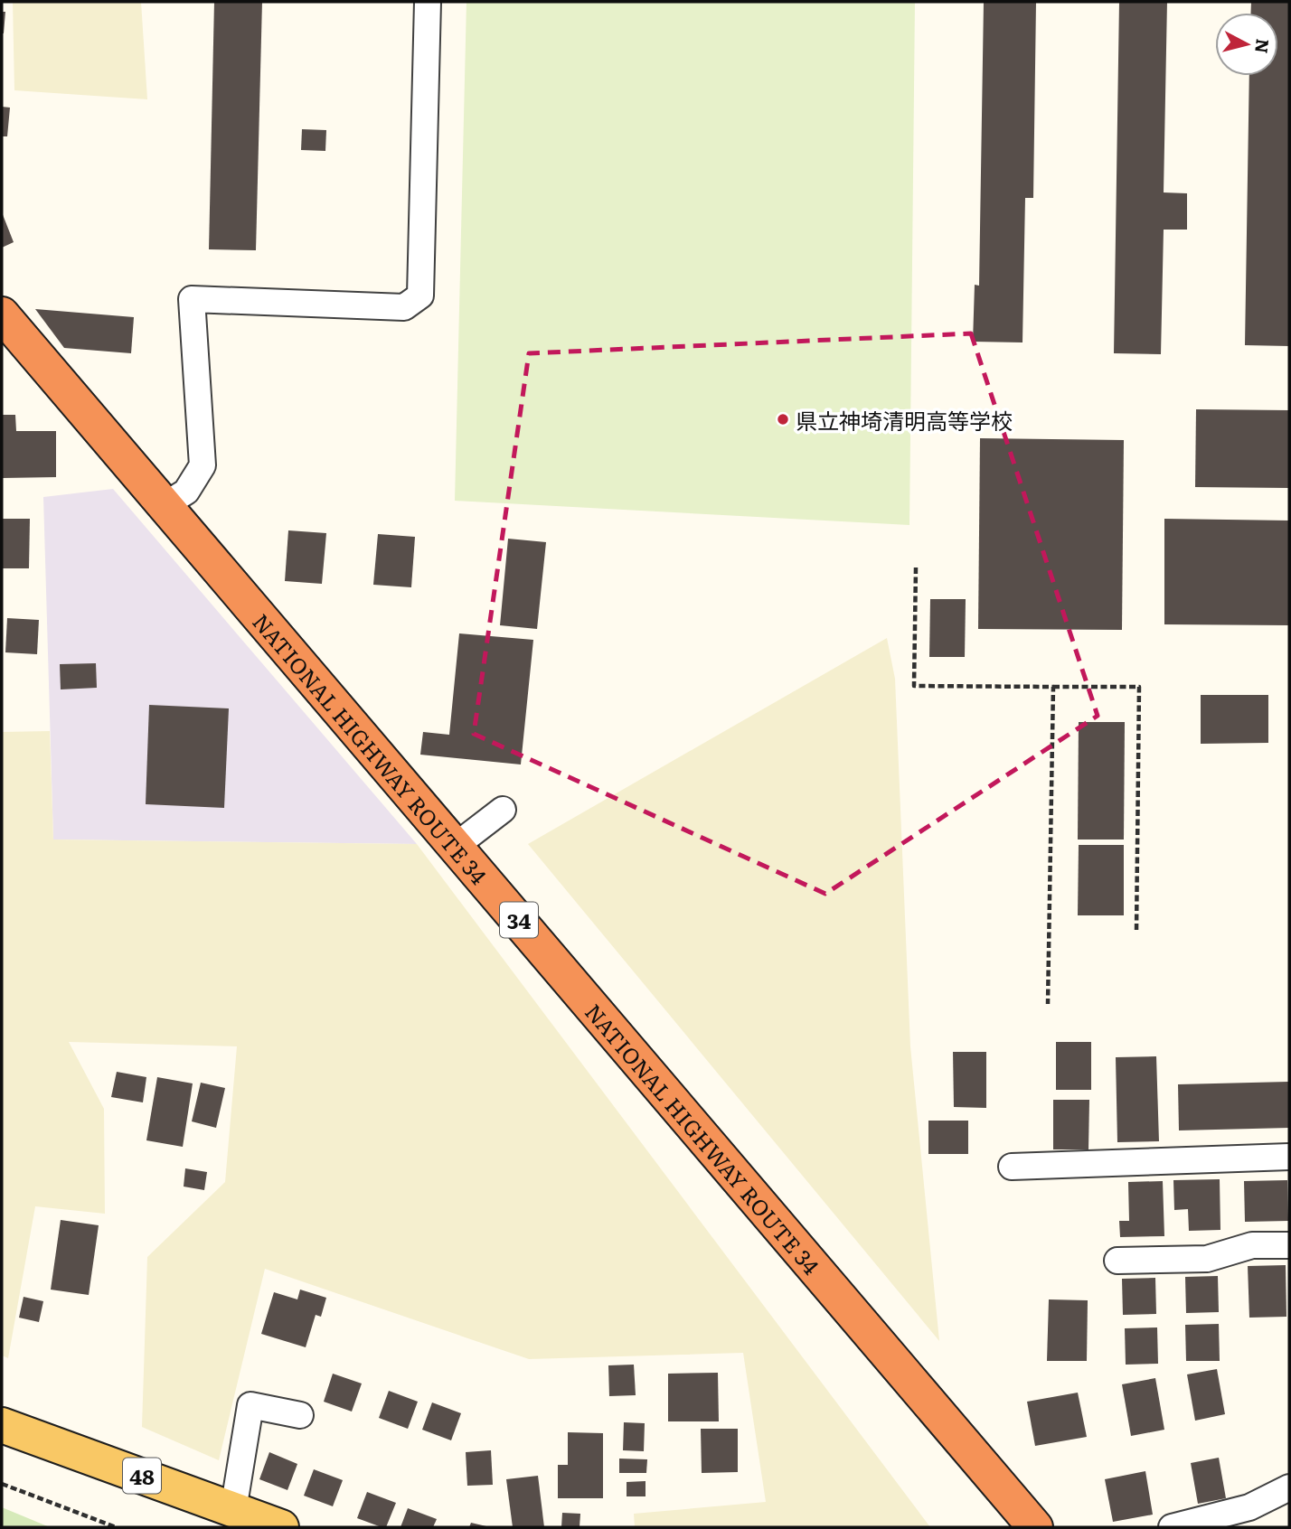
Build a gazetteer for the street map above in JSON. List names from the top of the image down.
{
  "streets": {
    "highway": ["NATIONAL HIGHWAY ROUTE 34", "34"],
    "main road": ["48"]
  },
  "places": ["県立神埼清明高等学校"],
  "north": "right"
}
